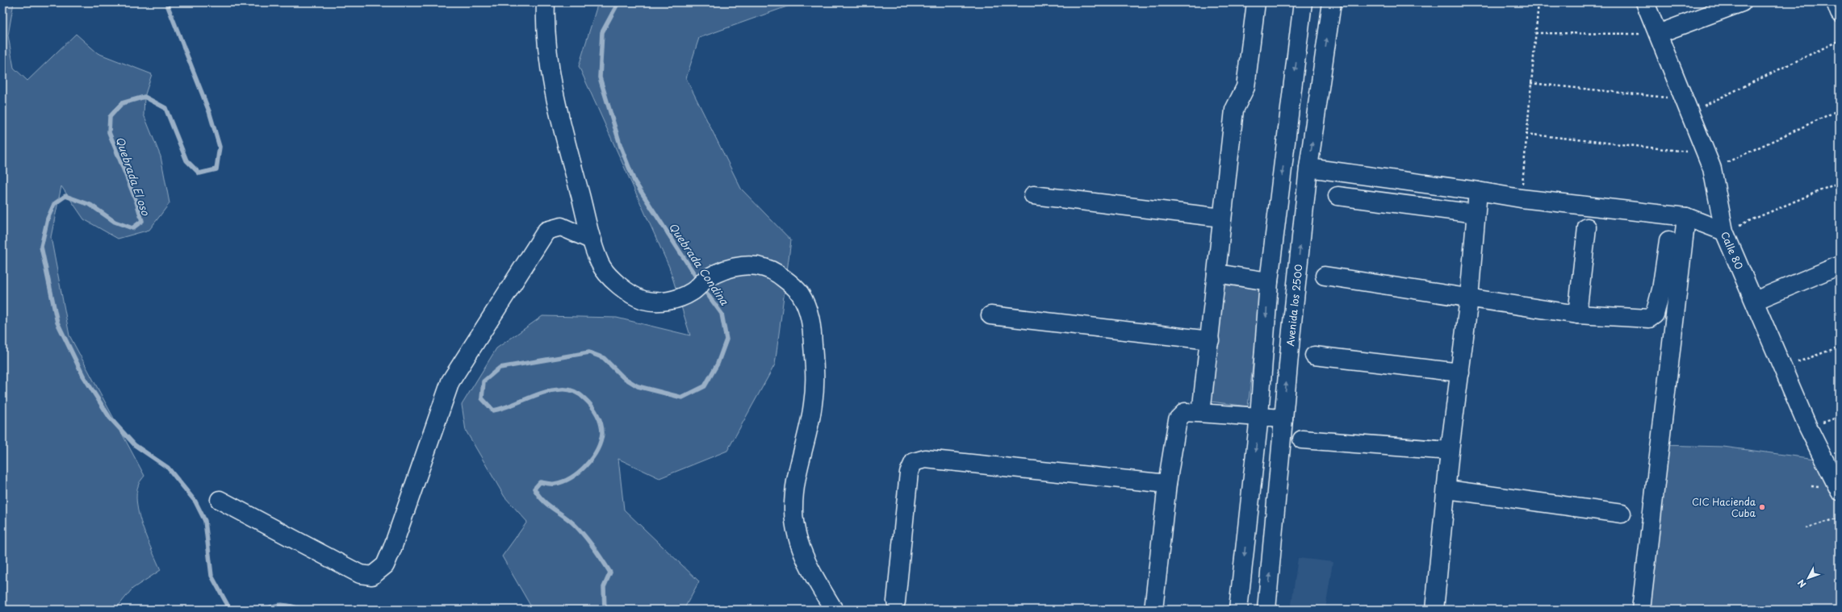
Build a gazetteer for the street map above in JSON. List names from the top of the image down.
{
  "streets": {
    "street": ["Calle 80", "Avenida los 2500"]
  },
  "water": ["Quebrada El oso", "Quebrada Condina"],
  "places": ["CIC Hacienda Cuba"],
  "north": "bottom left"
}
